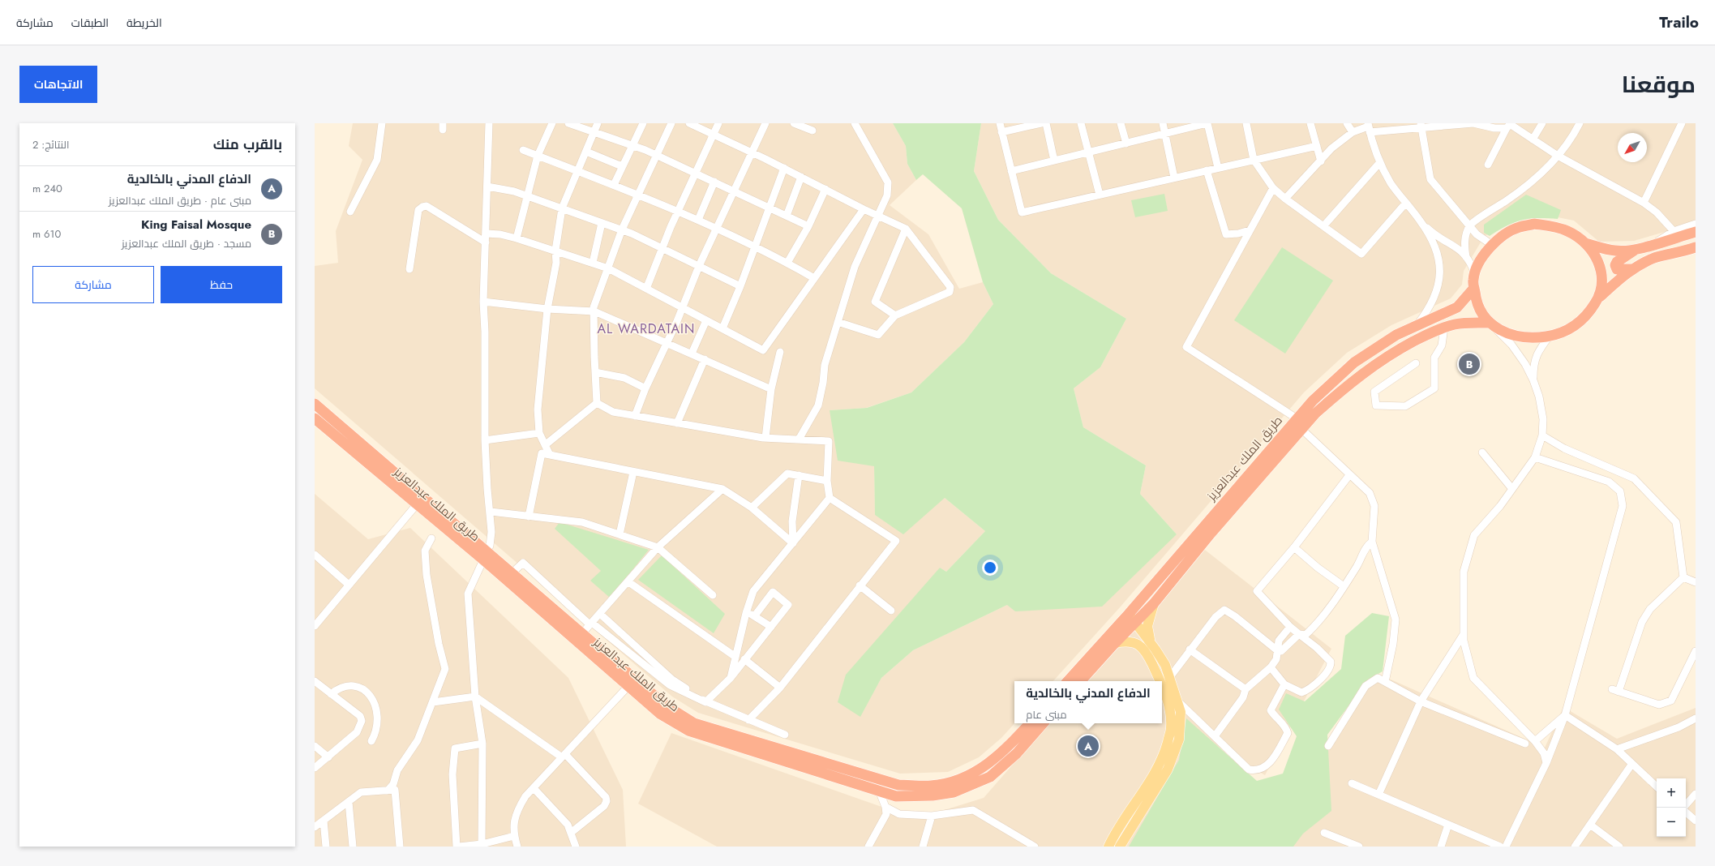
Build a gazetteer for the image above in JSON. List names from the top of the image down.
{
  "streets": {
    "highway": ["طريق الملك عبدالعزيز"]
  },
  "districts": ["AL WARDATAIN"],
  "north": "bottom left",
  "page": {
    "header": "Trailo",
    "nav": ["الخريطة", "الطبقات", "مشاركة"],
    "title": "موقعنا",
    "buttons": [
      "الاتجاهات",
      ["حفظ", "مشاركة"]
    ],
    "heading": ["بالقرب منك", "النتائج: 2"],
    "list": [
      {
        "mark": "A",
        "name": "الدفاع المدني بالخالدية",
        "note": "مبنى عام · طريق الملك عبدالعزيز",
        "value": "240 m"
      },
      {
        "mark": "B",
        "name": "King Faisal Mosque",
        "note": "مسجد · طريق الملك عبدالعزيز",
        "value": "610 m"
      }
    ],
    "pins": ["B", "A"],
    "popup": ["الدفاع المدني بالخالدية", "مبنى عام"],
    "map_buttons": ["+", "−"]
  }
}
